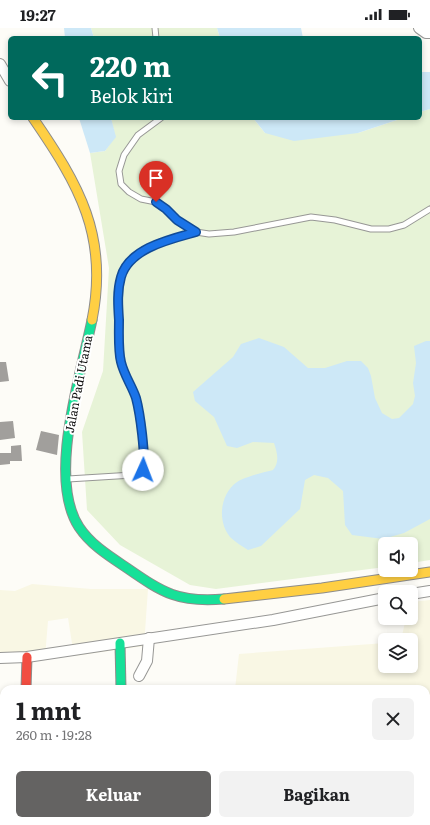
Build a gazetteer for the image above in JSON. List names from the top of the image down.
{
  "streets": {
    "street": ["Jalan Padi Utama"]
  },
  "page": {
    "status": "19:27",
    "turn": ["220 m", "Belok kiri"],
    "heading": ["1 mnt", "260 m · 19:28"],
    "buttons": ["Keluar", "Bagikan"]
  }
}
